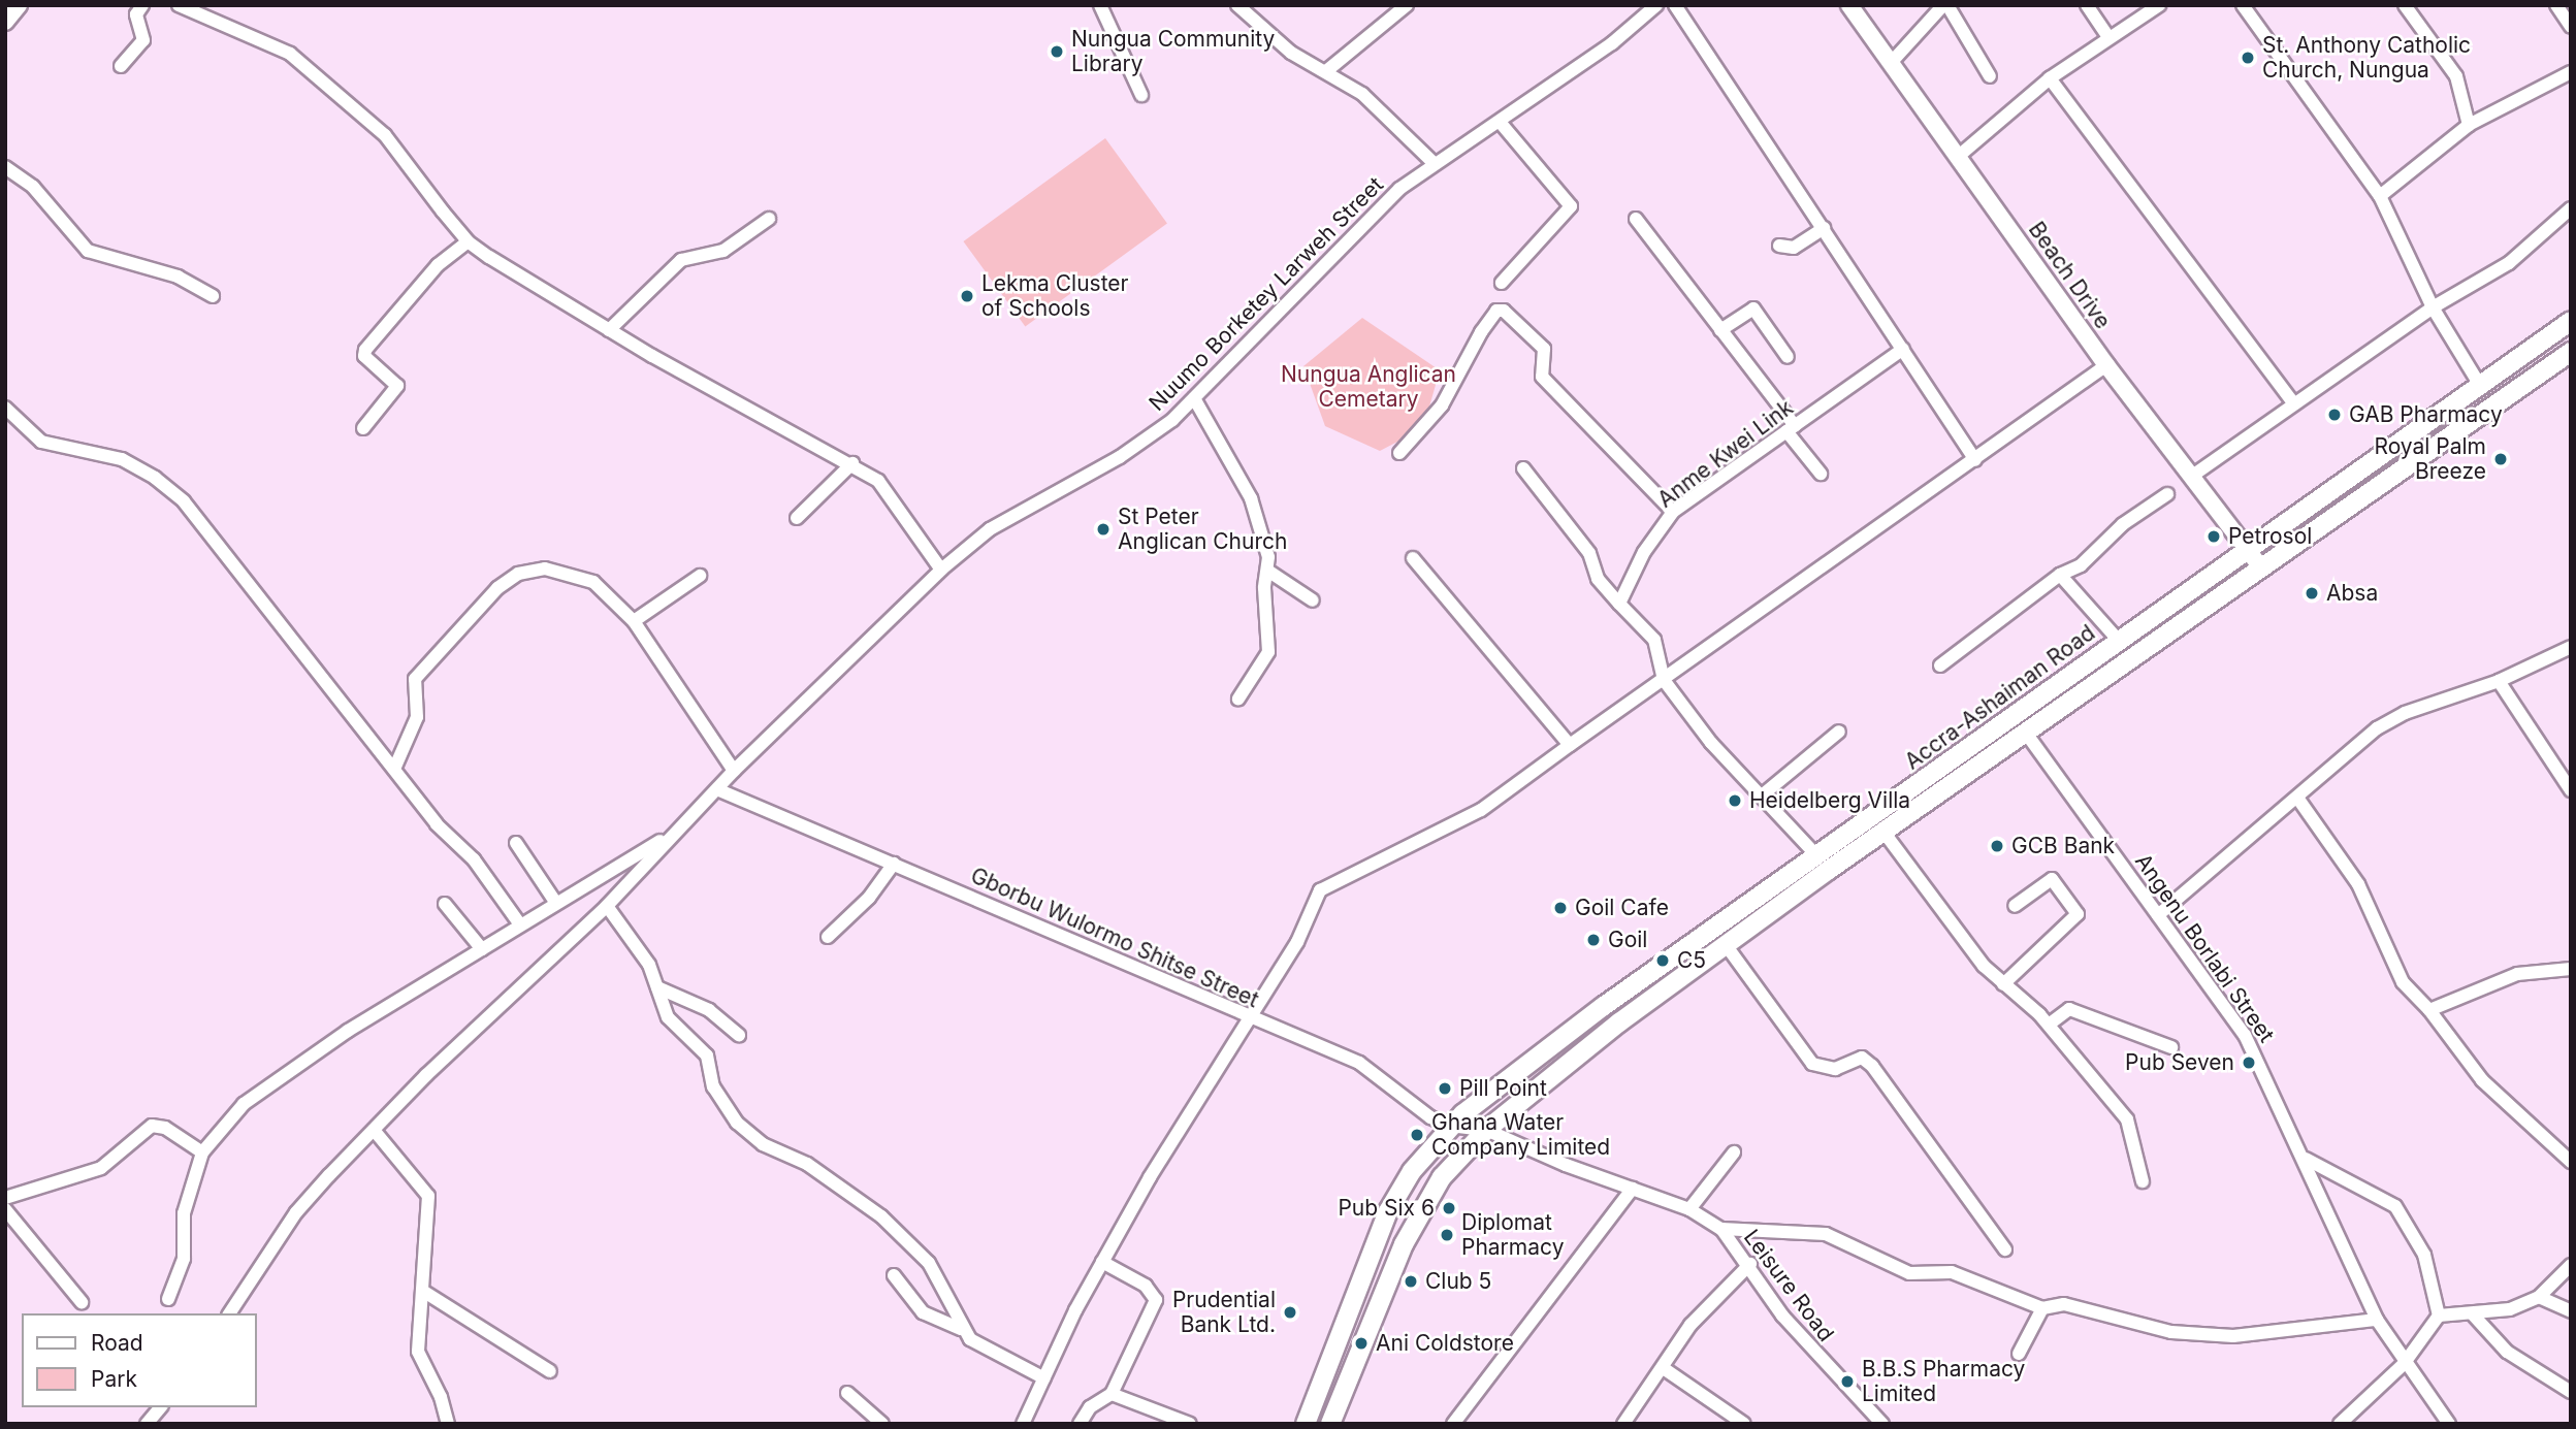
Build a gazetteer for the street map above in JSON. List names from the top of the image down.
{
  "streets": {
    "main road": ["Accra-Ashaiman Road"],
    "street": [
      "Beach Drive",
      "Nuumo Borketey Larweh Street",
      "Anme Kwei Link",
      "Gborbu Wulormo Shitse Street",
      "Angenu Borlabi Street",
      "Leisure Road"
    ]
  },
  "crossings": [
    ["Beach Drive", "Accra-Ashaiman Road"],
    ["Nuumo Borketey Larweh Street", "Gborbu Wulormo Shitse Street"],
    ["Accra-Ashaiman Road", "Gborbu Wulormo Shitse Street"],
    ["Accra-Ashaiman Road", "Angenu Borlabi Street"],
    ["Accra-Ashaiman Road", "Leisure Road"],
    ["Gborbu Wulormo Shitse Street", "Leisure Road"]
  ],
  "parks": ["Nungua Anglican Cemetary"],
  "places": [
    "Nungua Community Library",
    "St. Anthony Catholic Church, Nungua",
    "Lekma Cluster of Schools",
    "GAB Pharmacy",
    "Royal Palm Breeze",
    "St Peter Anglican Church",
    "Petrosol",
    "Absa",
    "Heidelberg Villa",
    "GCB Bank",
    "Goil Cafe",
    "Goil",
    "C5",
    "Pub Seven",
    "Pill Point",
    "Ghana Water Company Limited",
    "Pub Six 6",
    "Diplomat Pharmacy",
    "Club 5",
    "Prudential Bank Ltd.",
    "Ani Coldstore",
    "B.B.S Pharmacy Limited"
  ],
  "legend": ["Road", "Park"]
}
